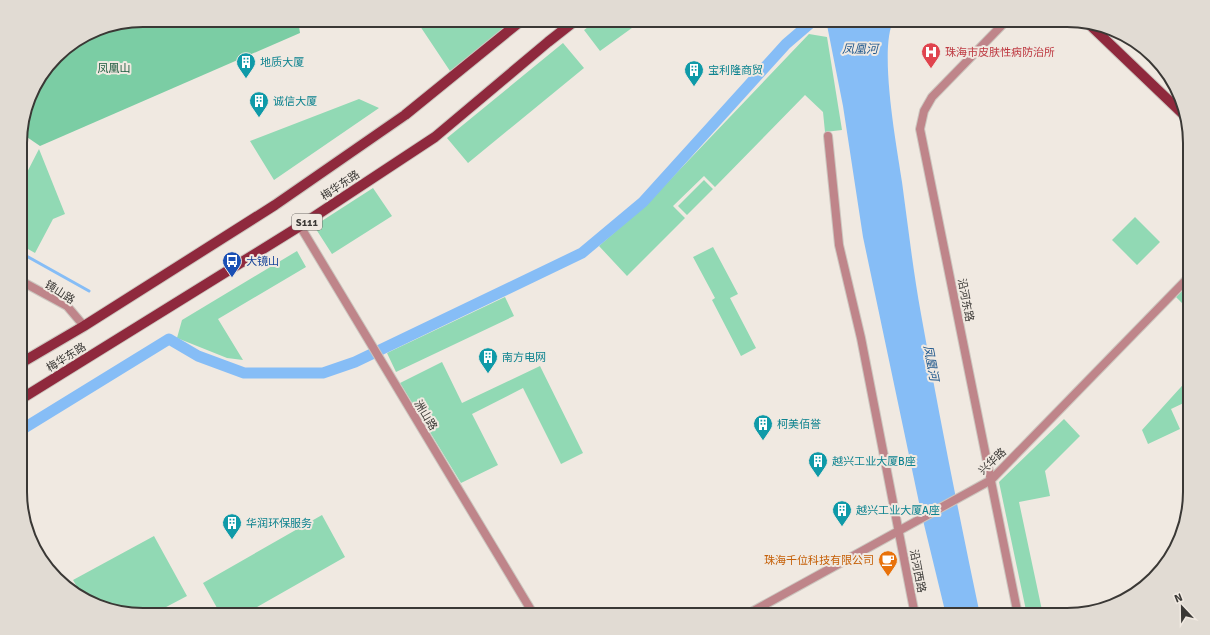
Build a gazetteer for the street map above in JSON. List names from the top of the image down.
{
  "streets": {
    "main road": ["梅华东路", "S111"],
    "street": [
      "镜山路",
      "沿河东路",
      "洲山路",
      "兴华路",
      "沿河西路"
    ]
  },
  "crossings": [
    ["梅华东路", "镜山路"],
    ["梅华东路", "洲山路"],
    ["沿河东路", "兴华路"],
    ["兴华路", "沿河西路"]
  ],
  "water": ["凤凰河"],
  "parks": ["凤凰山"],
  "places": {
    "hospital": ["珠海市皮肤性病防治所"],
    "building": [
      "地质大厦",
      "宝利隆商贸",
      "诚信大厦",
      "南方电网",
      "柯美佰誉",
      "越兴工业大厦B座",
      "越兴工业大厦A座",
      "华润环保服务"
    ],
    "bus stop": ["大镜山"],
    "cafe": ["珠海千位科技有限公司"]
  },
  "north": "top"
}
